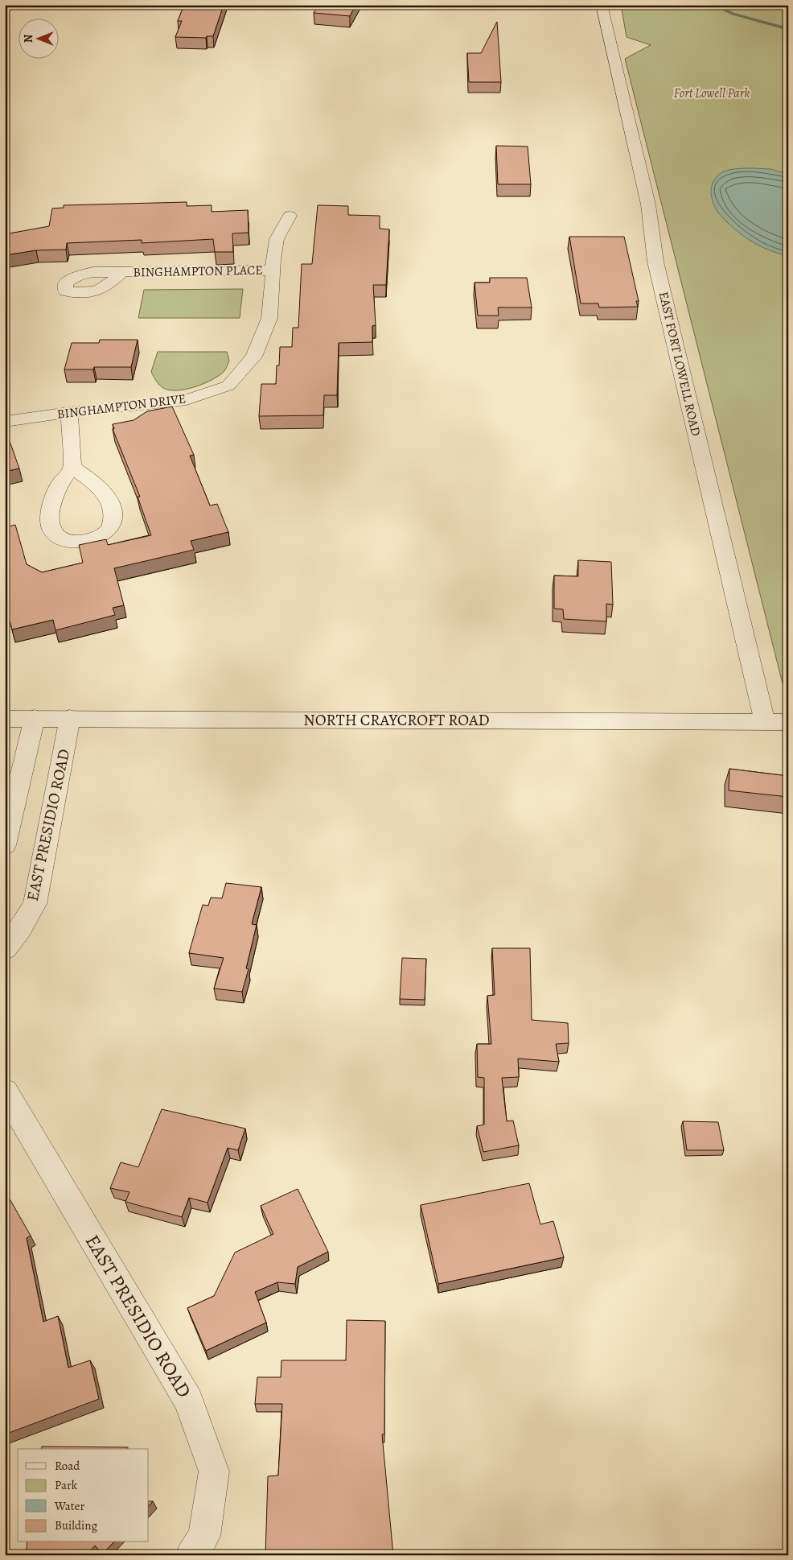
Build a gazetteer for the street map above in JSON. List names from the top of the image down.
{
  "streets": {
    "street": [
      "BINGHAMPTON PLACE",
      "EAST FORT LOWELL ROAD",
      "BINGHAMPTON DRIVE",
      "NORTH CRAYCROFT ROAD",
      "EAST PRESIDIO ROAD"
    ]
  },
  "crossings": [
    ["BINGHAMPTON PLACE", "BINGHAMPTON DRIVE"],
    ["EAST FORT LOWELL ROAD", "NORTH CRAYCROFT ROAD"],
    ["NORTH CRAYCROFT ROAD", "EAST PRESIDIO ROAD"]
  ],
  "parks": ["Fort Lowell Park"],
  "legend": [
    "Road",
    "Park",
    "Water",
    "Building"
  ],
  "north": "left"
}
